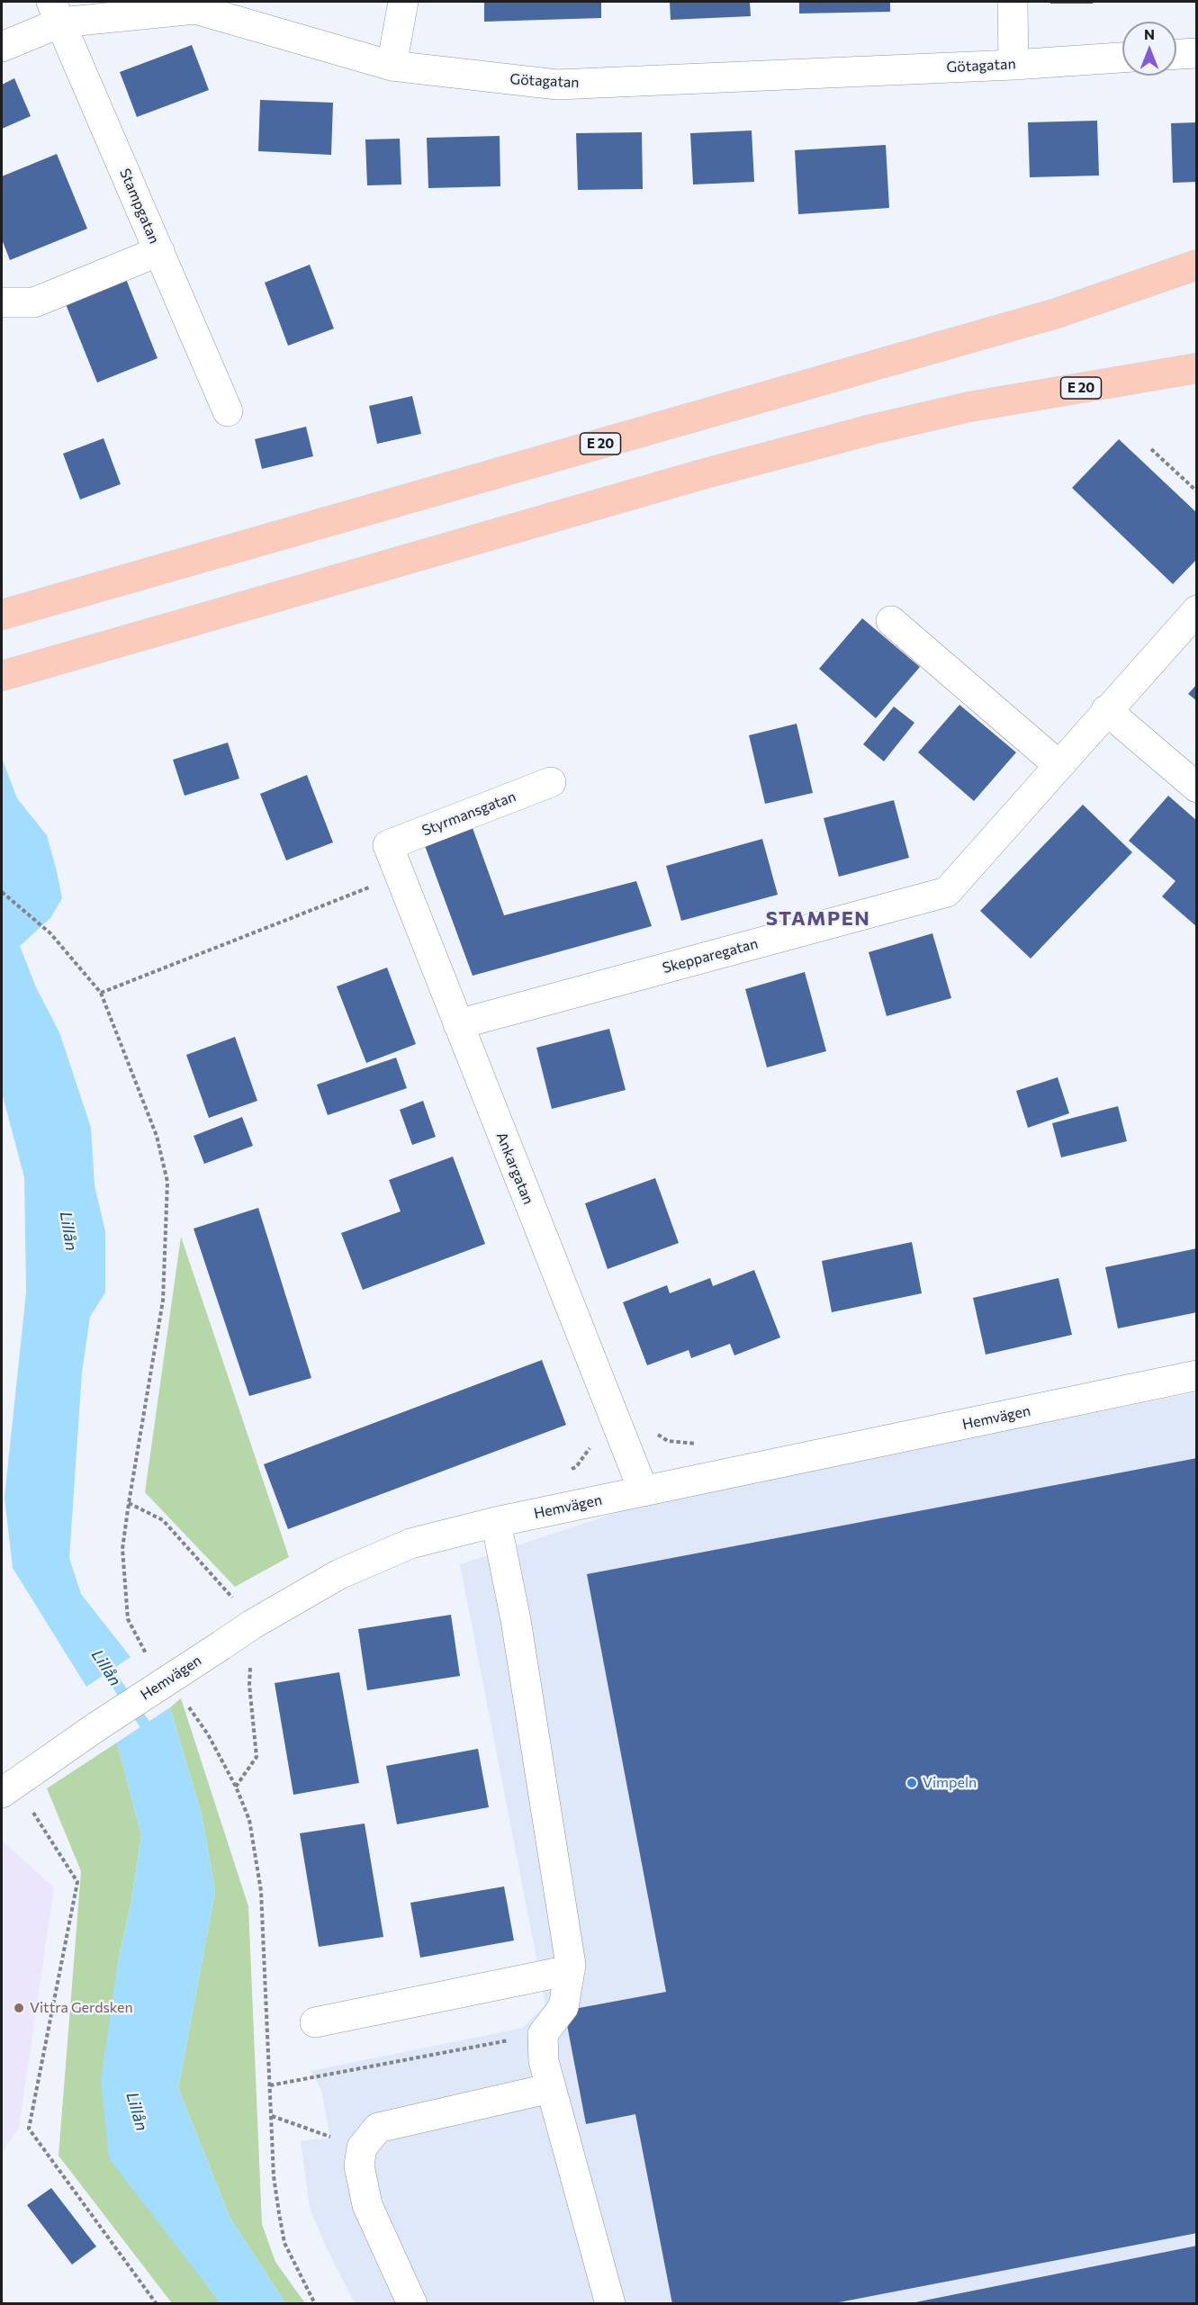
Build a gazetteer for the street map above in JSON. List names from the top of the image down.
{
  "streets": {
    "highway": ["E 20"],
    "street": [
      "Götagatan",
      "Stampgatan",
      "Styrmansgatan",
      "Skepparegatan",
      "Ankargatan",
      "Hemvägen"
    ]
  },
  "crossings": [
    ["Götagatan", "Stampgatan"],
    ["Styrmansgatan", "Ankargatan"],
    ["Skepparegatan", "Ankargatan"],
    ["Ankargatan", "Hemvägen"]
  ],
  "districts": ["STAMPEN"],
  "water": ["Lillån"],
  "places": ["Vimpeln", "Vittra Gerdsken"],
  "north": "top"
}
